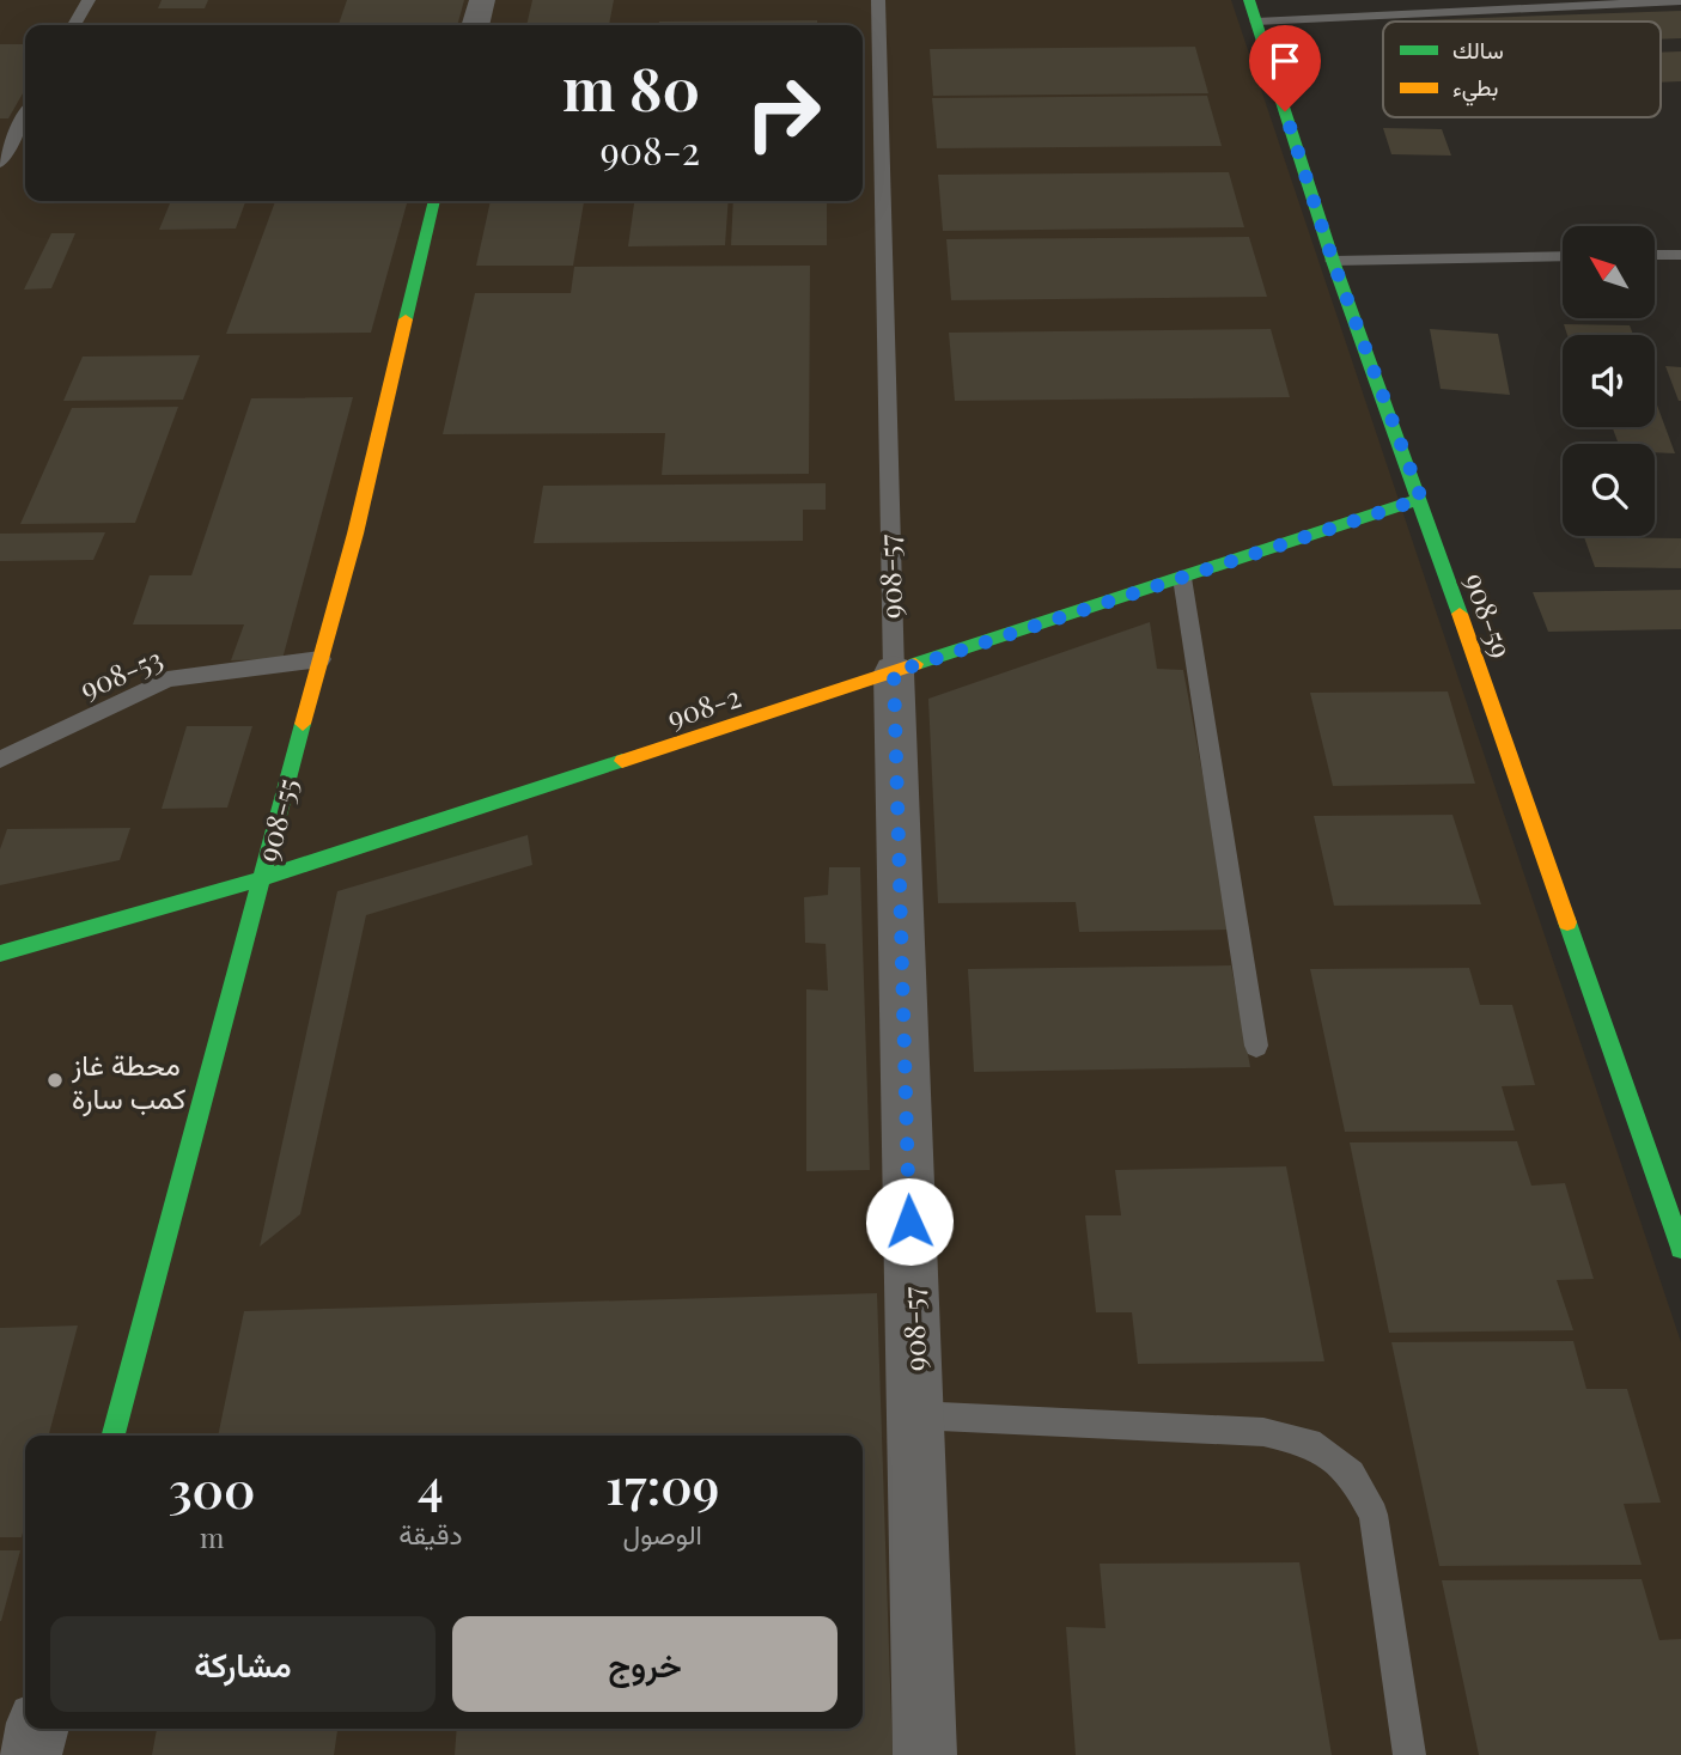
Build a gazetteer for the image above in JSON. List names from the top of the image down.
{
  "streets": {
    "street": [
      "908-57",
      "908-59",
      "908-2",
      "908-55"
    ],
    "lane": ["908-53"]
  },
  "crossings": [
    ["908-57", "908-2"],
    ["908-59", "908-2"],
    ["908-53", "908-55"],
    ["908-2", "908-55"]
  ],
  "places": ["محطة غاز كمب سارة"],
  "legend": ["سالك", "بطيء"],
  "north": "top left",
  "page": {
    "turn": ["80 m", "908-2"],
    "eta": [
      "17:09",
      "الوصول",
      "4",
      "دقيقة",
      "300",
      "m"
    ],
    "buttons": ["خروج", "مشاركة"]
  }
}
